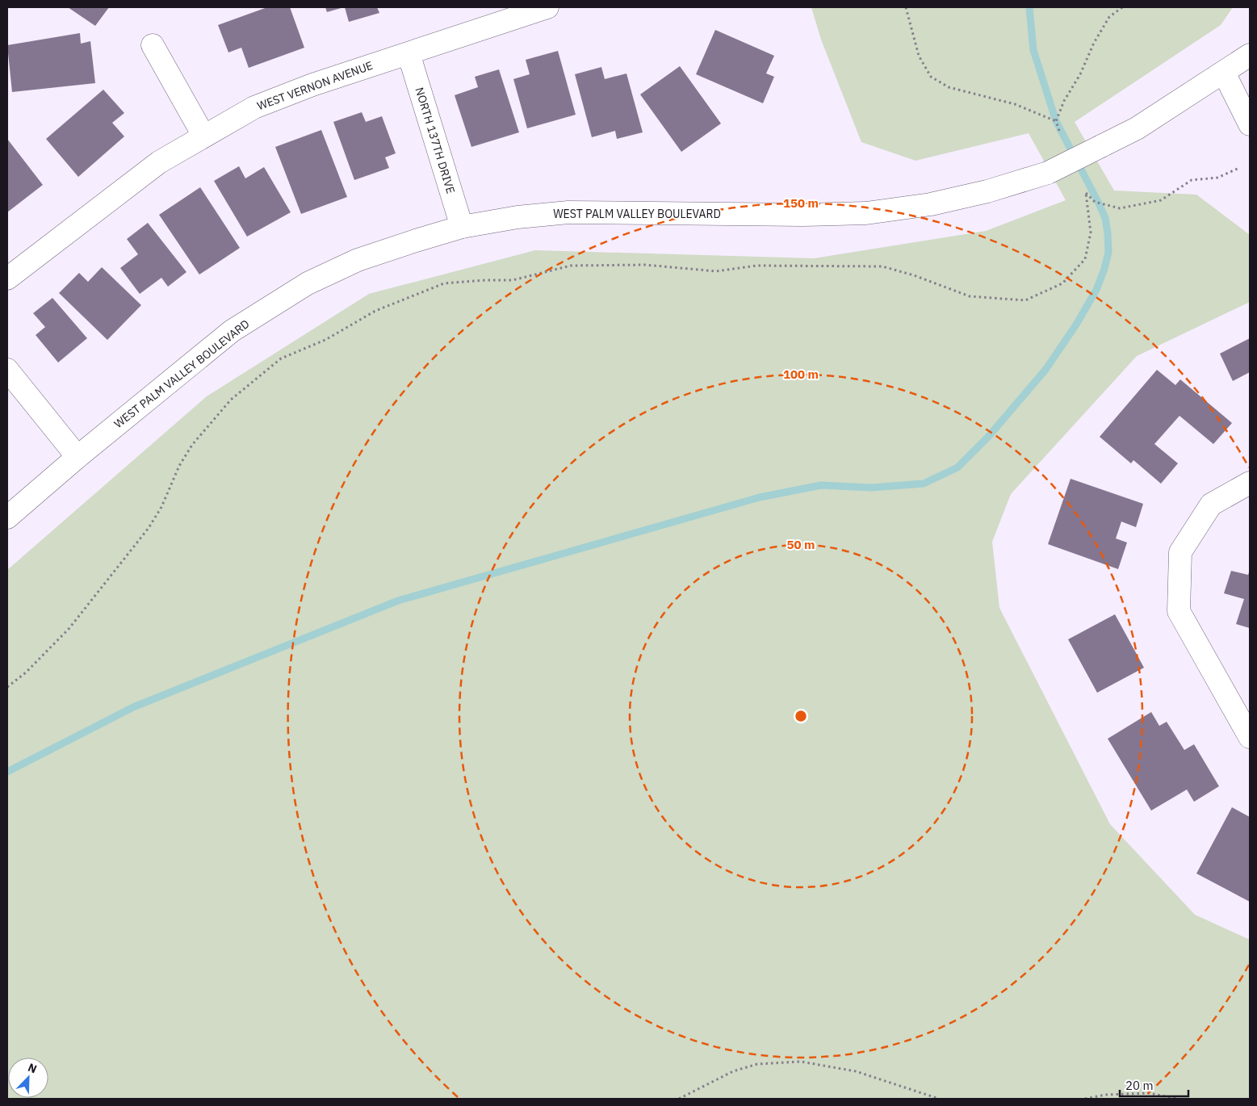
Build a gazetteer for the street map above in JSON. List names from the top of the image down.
{
  "streets": {
    "street": ["WEST VERNON AVENUE", "NORTH 137TH DRIVE", "WEST PALM VALLEY BOULEVARD"]
  },
  "crossings": [
    ["WEST VERNON AVENUE", "NORTH 137TH DRIVE"],
    ["NORTH 137TH DRIVE", "WEST PALM VALLEY BOULEVARD"]
  ],
  "scale_bar": "20 m",
  "north": "top right",
  "rings": ["150 m", "100 m", "50 m"]
}
